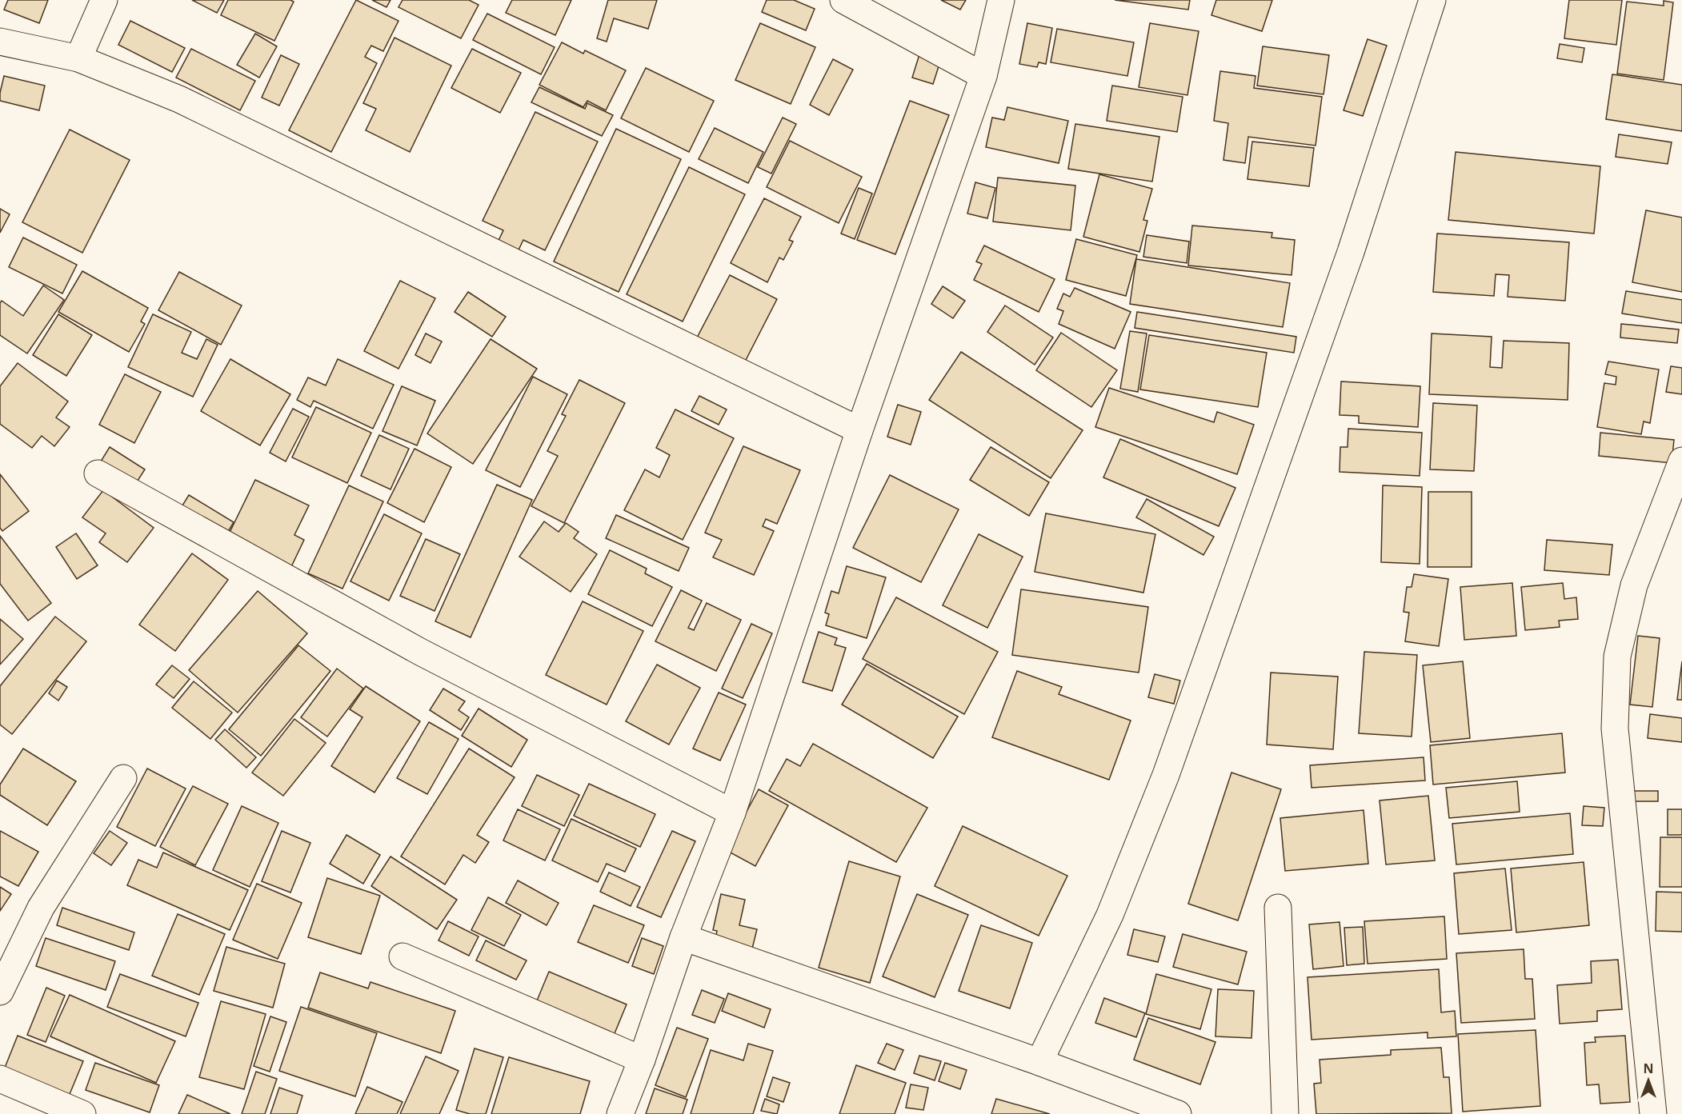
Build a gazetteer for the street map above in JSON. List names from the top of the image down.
{
  "north": "top"
}
